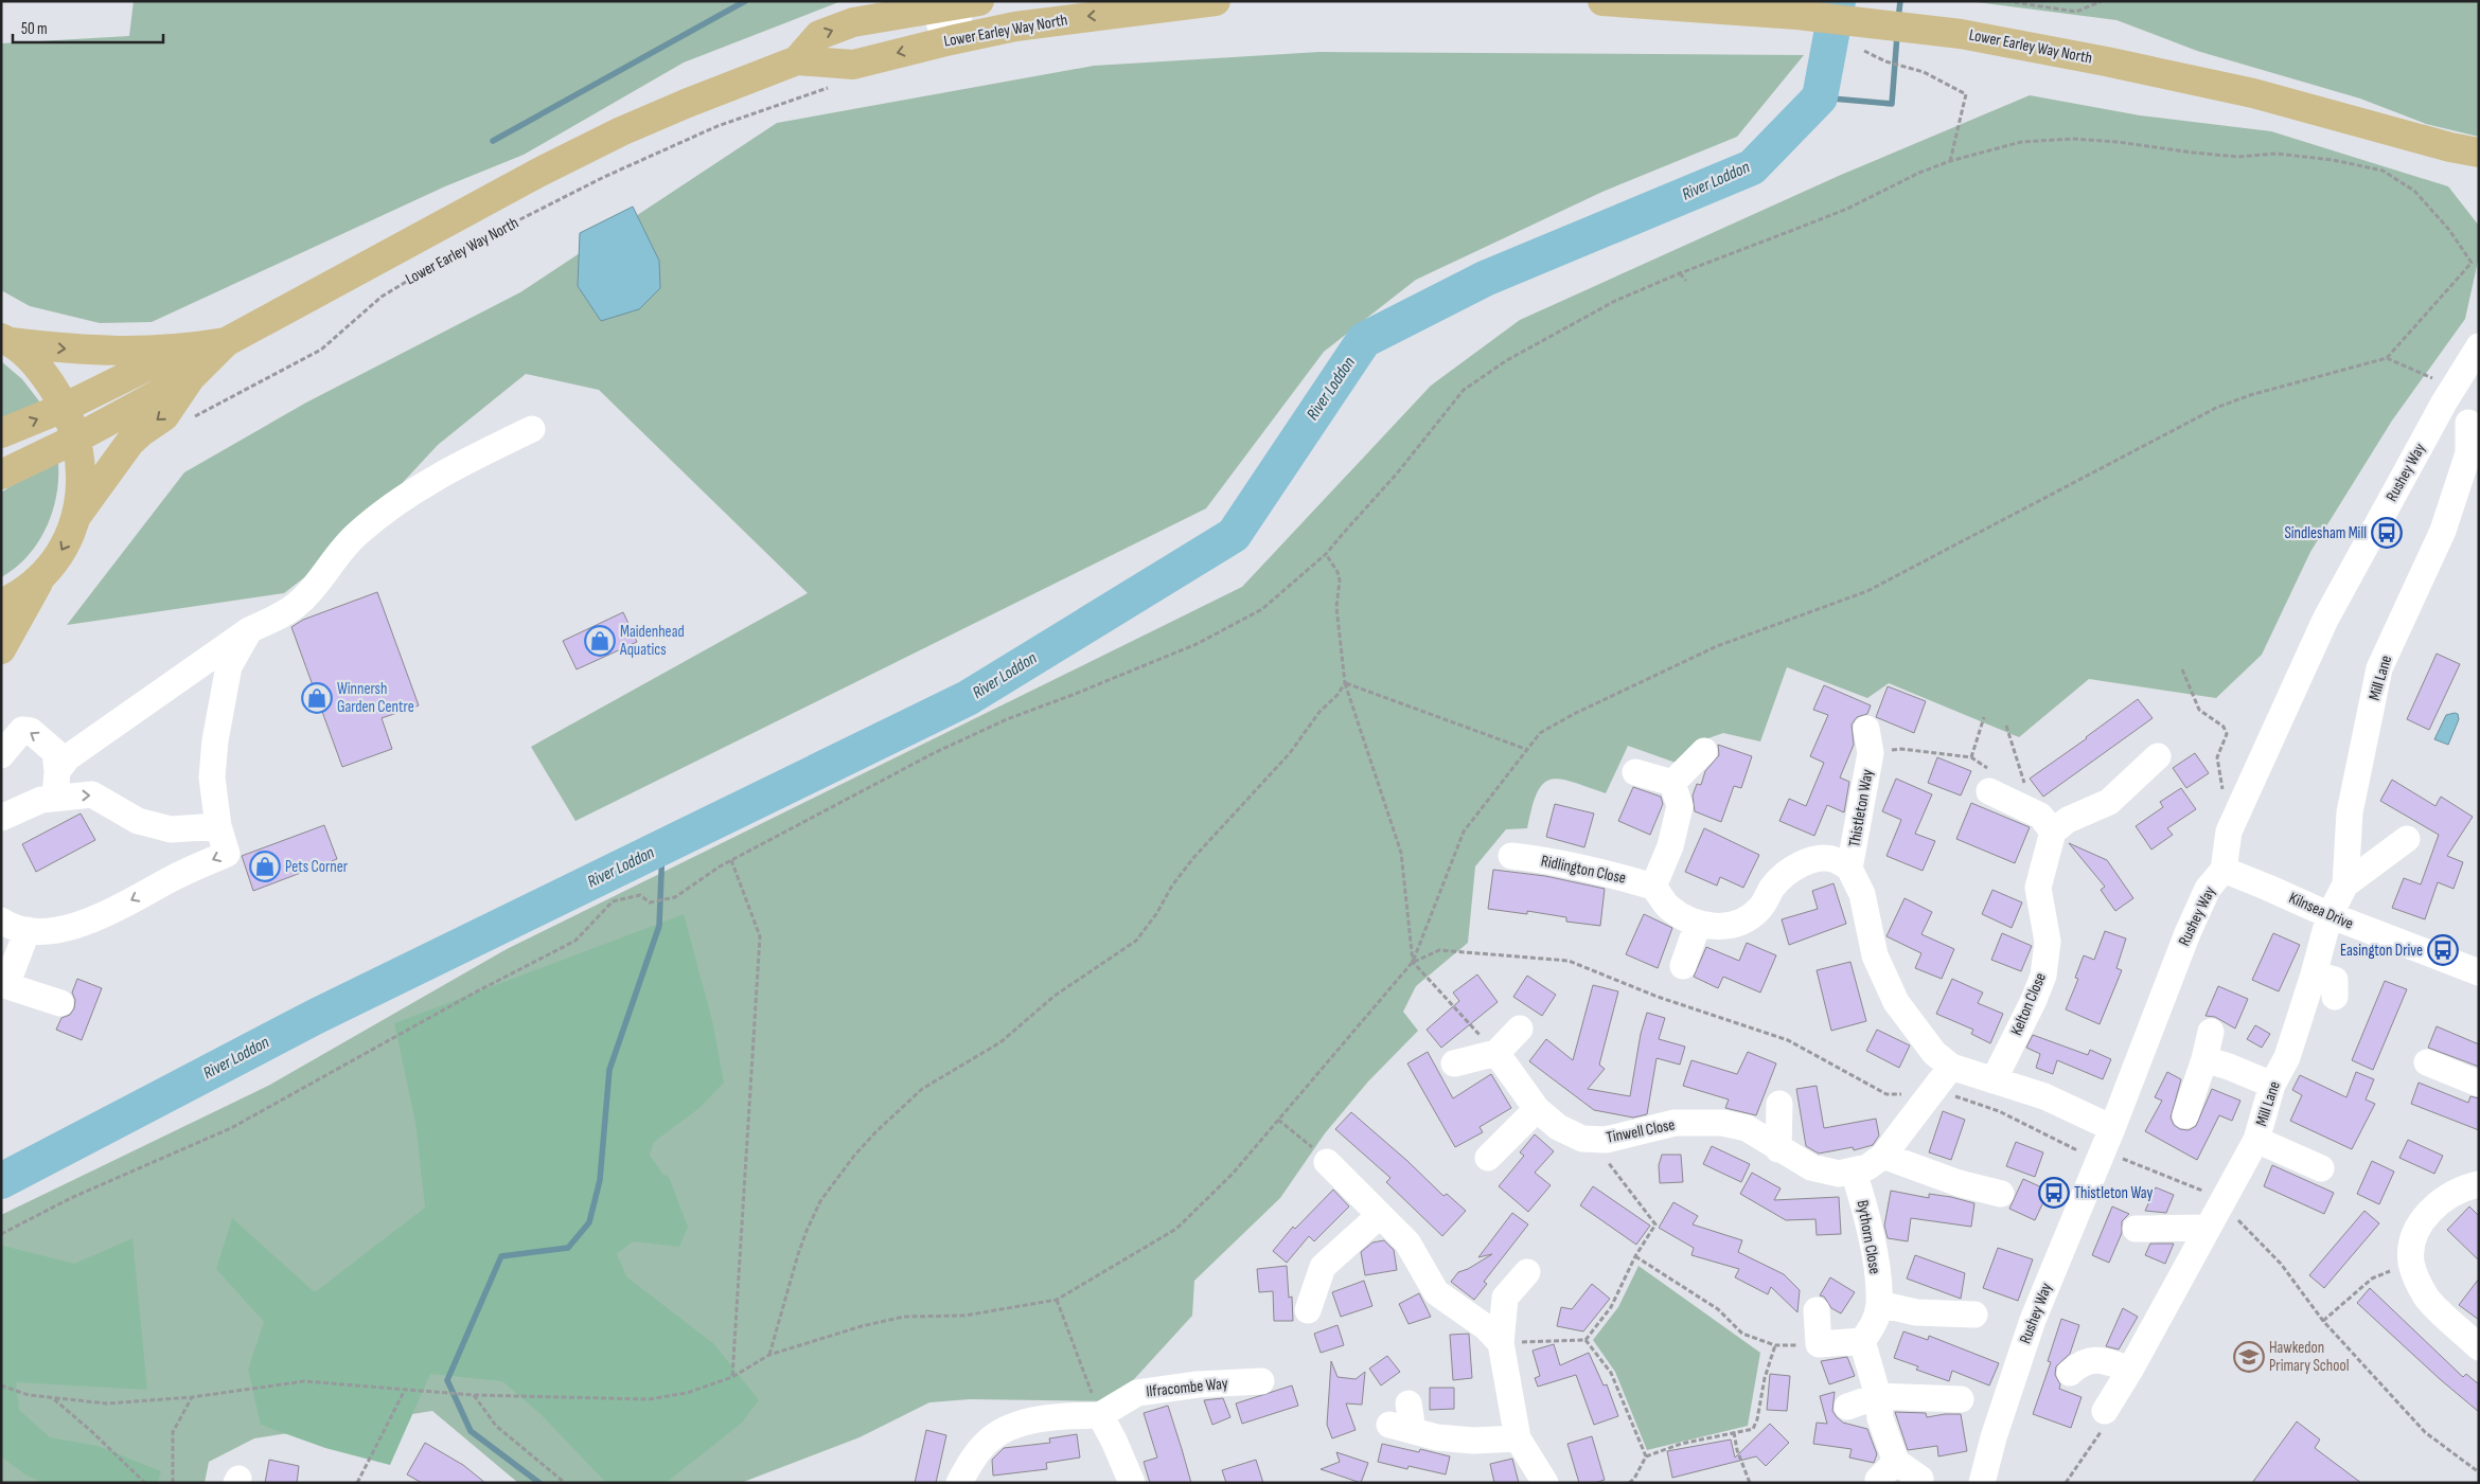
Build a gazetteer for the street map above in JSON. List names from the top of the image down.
{
  "streets": {
    "main road": ["Lower Earley Way North"],
    "street": [
      "Rushey Way",
      "Mill Lane",
      "Thistleton Way",
      "Ridlington Close",
      "Kilnsea Drive",
      "Kelton Close",
      "Tinwell Close",
      "Bythorn Close",
      "Ilfracombe Way"
    ]
  },
  "crossings": [
    ["Rushey Way", "Thistleton Way"],
    ["Rushey Way", "Kilnsea Drive"],
    ["Mill Lane", "Kilnsea Drive"],
    ["Thistleton Way", "Kelton Close"],
    ["Tinwell Close", "Bythorn Close"]
  ],
  "water": ["River Loddon"],
  "places": {
    "bus stop": ["Sindlesham Mill", "Easington Drive", "Thistleton Way"],
    "shop": ["Maidenhead Aquatics", "Winnersh Garden Centre", "Pets Corner"],
    "school or university": ["Hawkedon Primary School"]
  },
  "scale_bar": "50 m"
}
